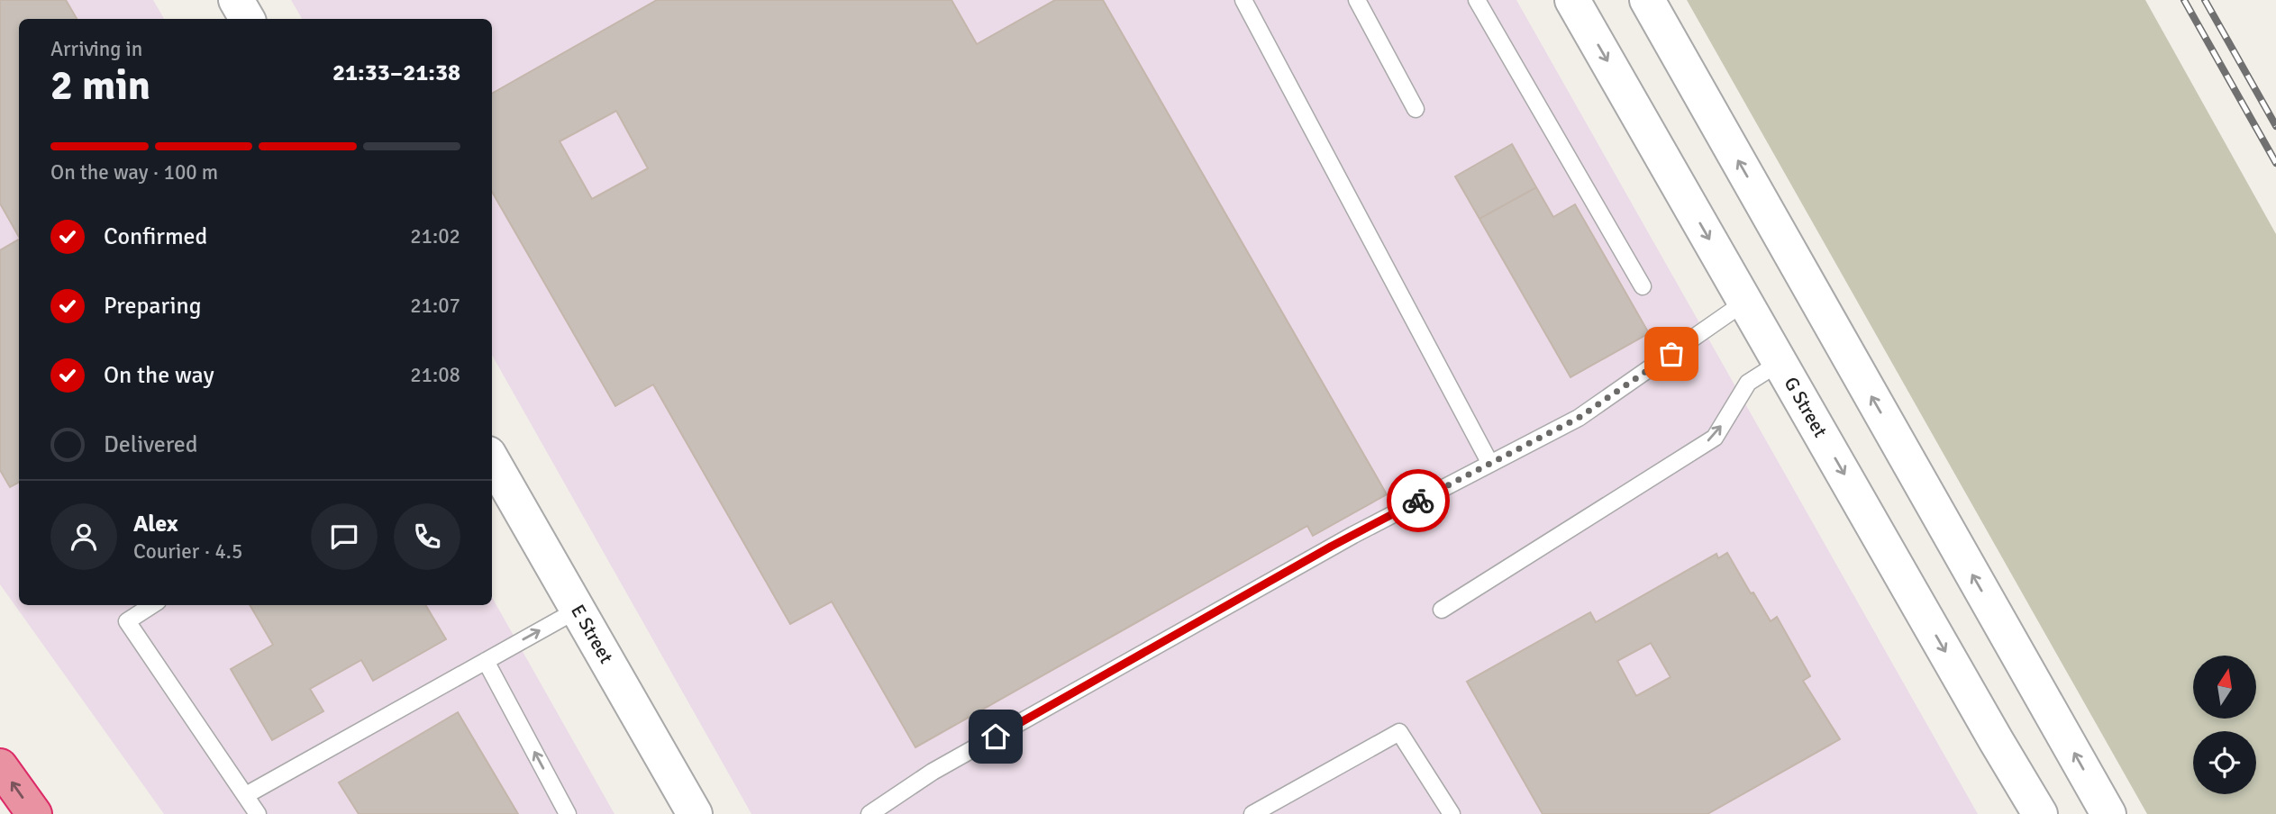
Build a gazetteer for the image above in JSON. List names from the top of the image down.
{
  "streets": {
    "street": ["G Street", "E Street"]
  },
  "north": "top",
  "page": {
    "heading": ["2 min", "Arriving in", "21:33–21:38"],
    "panel": ["Alex", "Courier · 4.5"],
    "bar": "On the way · 100 m",
    "list": [
      ["Confirmed", "21:02"],
      ["Preparing", "21:07"],
      ["On the way", "21:08"],
      "Delivered"
    ]
  }
}
